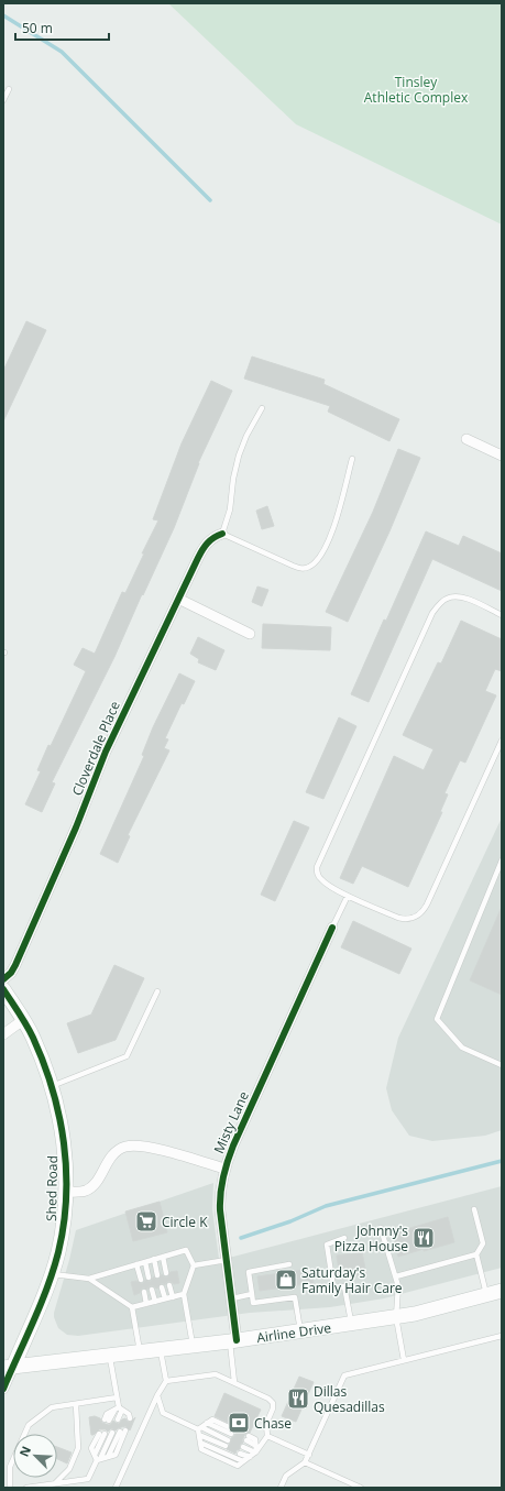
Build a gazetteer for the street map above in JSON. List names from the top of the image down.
{
  "streets": {
    "main road": ["Shed Road", "Airline Drive"],
    "street": ["Cloverdale Place", "Misty Lane"]
  },
  "crossings": [
    ["Misty Lane", "Airline Drive"],
    ["Shed Road", "Airline Drive"]
  ],
  "parks": ["Tinsley Athletic Complex"],
  "places": {
    "supermarket": ["Circle K"],
    "restaurant": ["Johnny's Pizza House", "Dillas Quesadillas"],
    "shop": ["Saturday's Family Hair Care"],
    "bank": ["Chase"]
  },
  "scale_bar": "50 m",
  "north": "top left"
}
